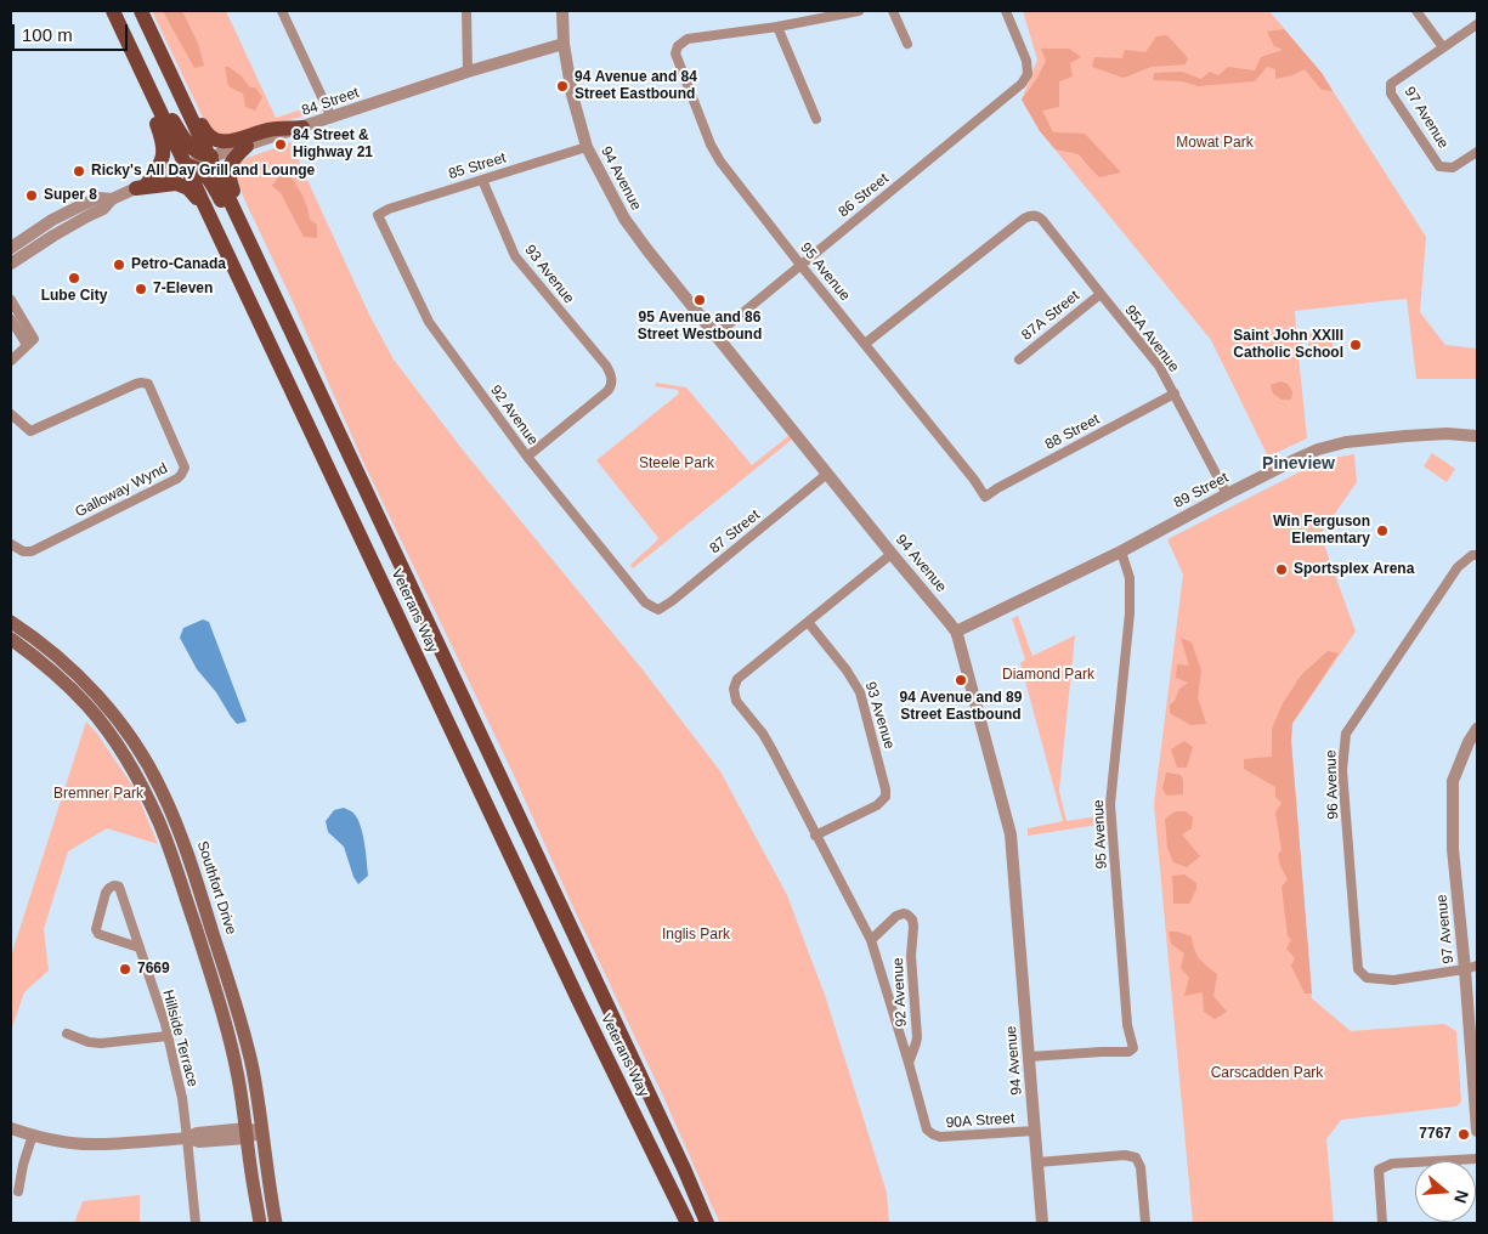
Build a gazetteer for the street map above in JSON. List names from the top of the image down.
{
  "streets": {
    "main road": ["Veterans Way", "Southfort Drive"],
    "street": [
      "84 Street",
      "97 Avenue",
      "85 Street",
      "94 Avenue",
      "86 Street",
      "95 Avenue",
      "93 Avenue",
      "87A Street",
      "95A Avenue",
      "92 Avenue",
      "88 Street",
      "Galloway Wynd",
      "89 Street",
      "87 Street",
      "96 Avenue",
      "Hillside Terrace",
      "90A Street"
    ]
  },
  "crossings": [
    ["84 Street", "94 Avenue"],
    ["84 Street", "Veterans Way"],
    ["97 Avenue", "96 Avenue"],
    ["85 Street", "94 Avenue"],
    ["85 Street", "93 Avenue"],
    ["85 Street", "92 Avenue"],
    ["94 Avenue", "86 Street"],
    ["94 Avenue", "95 Avenue"],
    ["94 Avenue", "89 Street"],
    ["94 Avenue", "87 Street"],
    ["94 Avenue", "90A Street"],
    ["86 Street", "95 Avenue"],
    ["95 Avenue", "95A Avenue"],
    ["95 Avenue", "88 Street"],
    ["95 Avenue", "89 Street"],
    ["93 Avenue", "92 Avenue"],
    ["87A Street", "95A Avenue"],
    ["95A Avenue", "88 Street"],
    ["95A Avenue", "89 Street"],
    ["92 Avenue", "87 Street"],
    ["92 Avenue", "90A Street"]
  ],
  "districts": ["Pineview"],
  "parks": [
    "Mowat Park",
    "Steele Park",
    "Diamond Park",
    "Bremner Park",
    "Inglis Park",
    "Carscadden Park"
  ],
  "places": [
    "94 Avenue and 84 Street Eastbound",
    "84 Street & Highway 21",
    "Ricky's All Day Grill and Lounge",
    "Super 8",
    "Petro-Canada",
    "Lube City",
    "7-Eleven",
    "95 Avenue and 86 Street Westbound",
    "Saint John XXIII Catholic School",
    "Win Ferguson Elementary",
    "Sportsplex Arena",
    "94 Avenue and 89 Street Eastbound",
    "7669",
    "7767"
  ],
  "scale_bar": "100 m",
  "north": "right"
}
